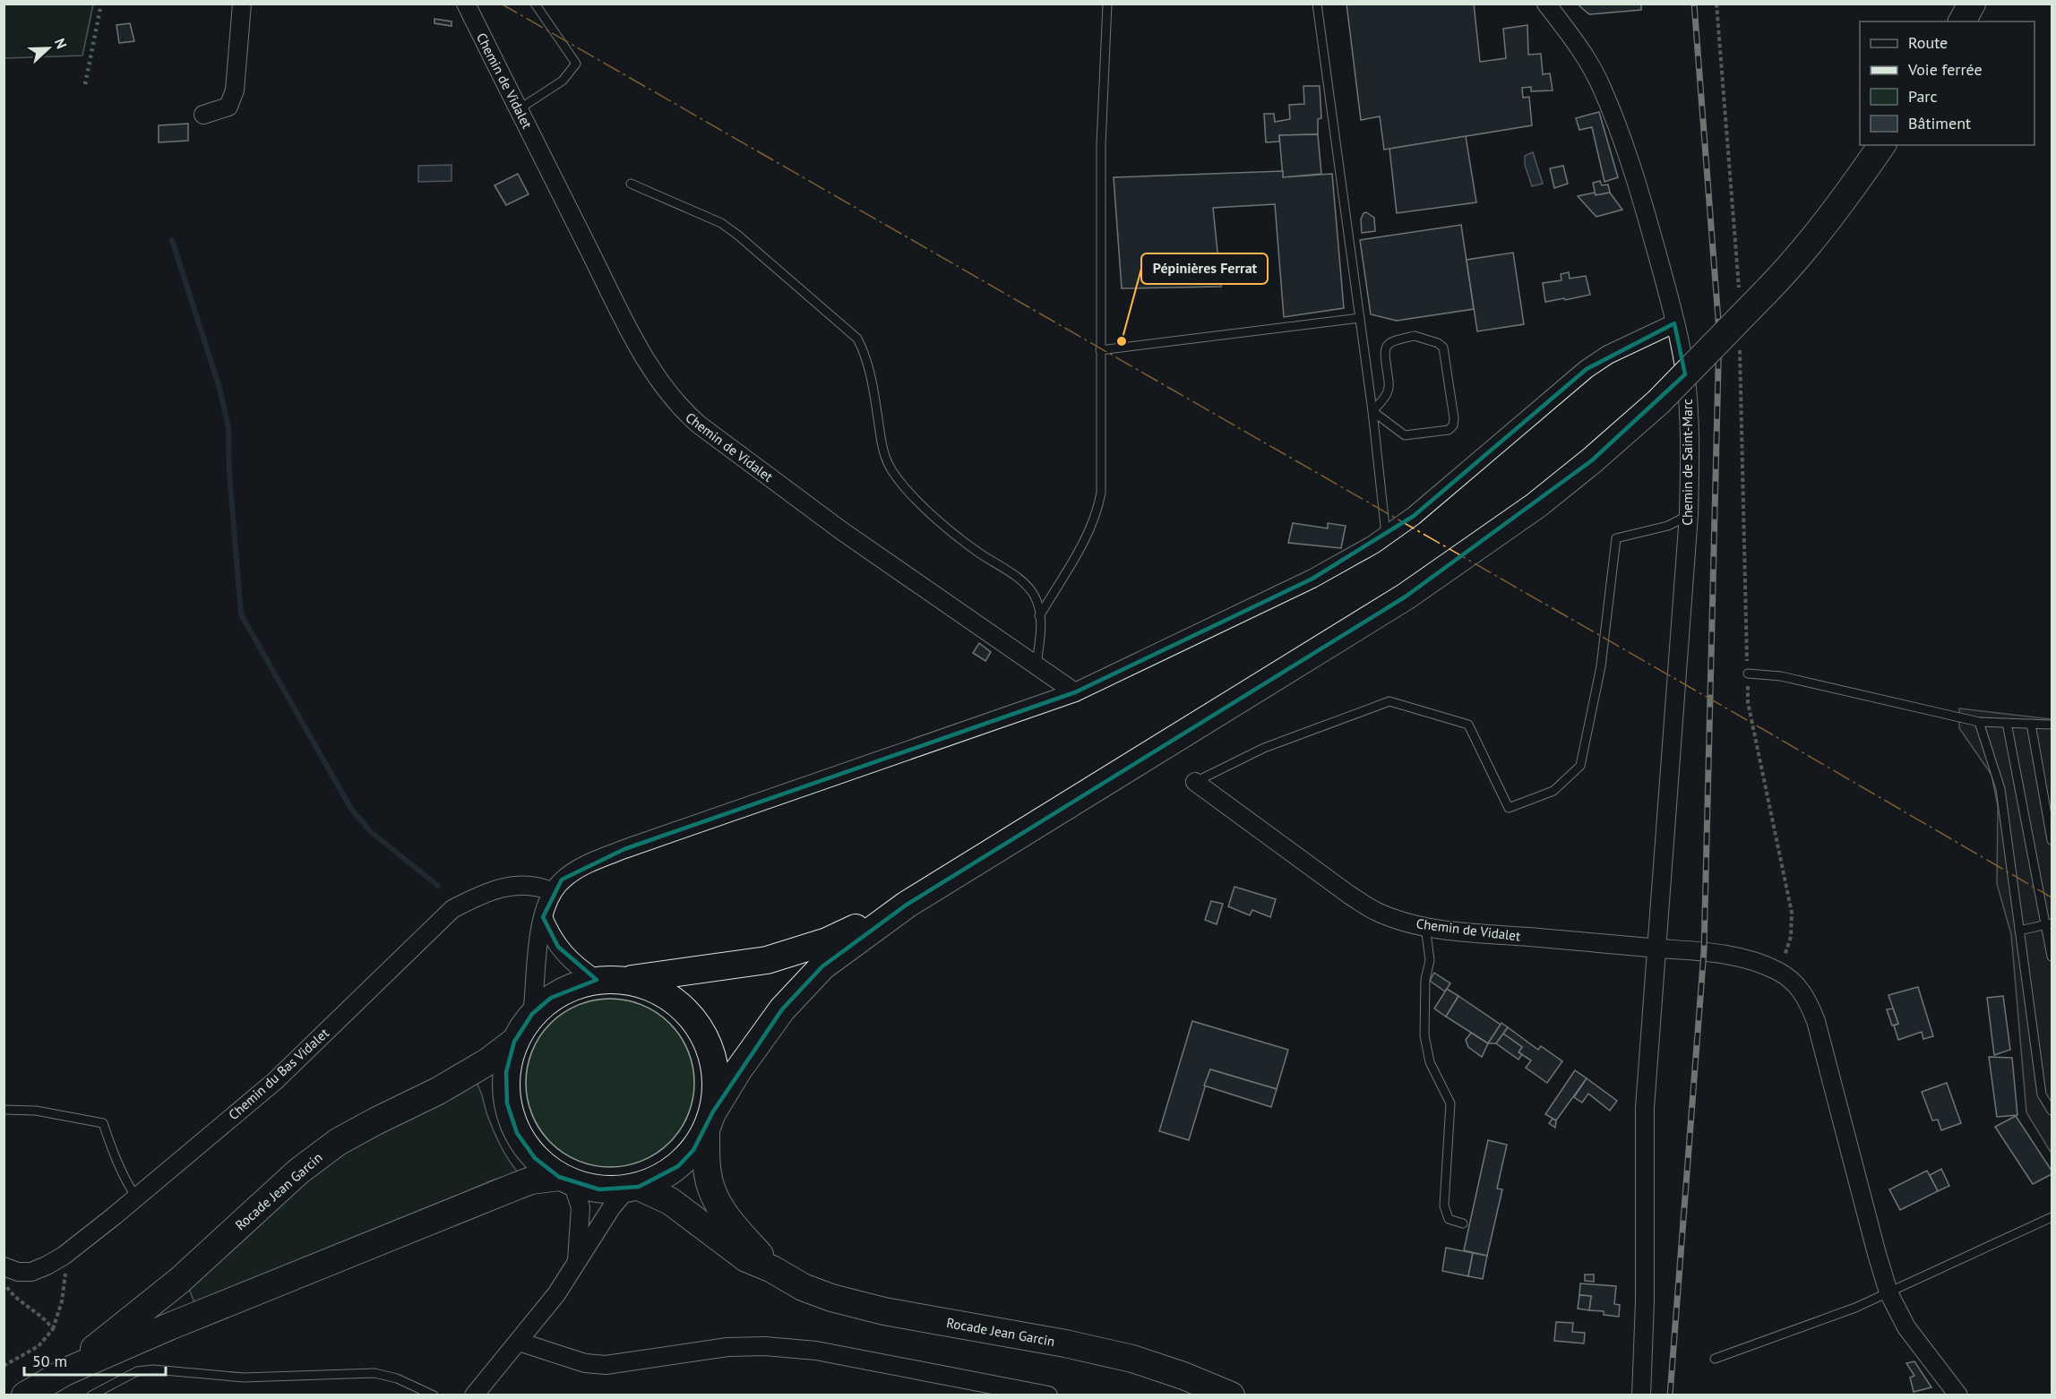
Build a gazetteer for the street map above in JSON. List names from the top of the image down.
{
  "streets": {
    "main road": ["Rocade Jean Garcin"],
    "street": ["Chemin de Vidalet", "Chemin de Saint-Marc", "Chemin du Bas Vidalet"]
  },
  "crossings": [
    ["Chemin de Vidalet", "Chemin de Saint-Marc"]
  ],
  "places": ["Pépinières Ferrat"],
  "legend": [
    "Route",
    "Voie ferrée",
    "Parc",
    "Bâtiment"
  ],
  "scale_bar": "50 m",
  "north": "right"
}
